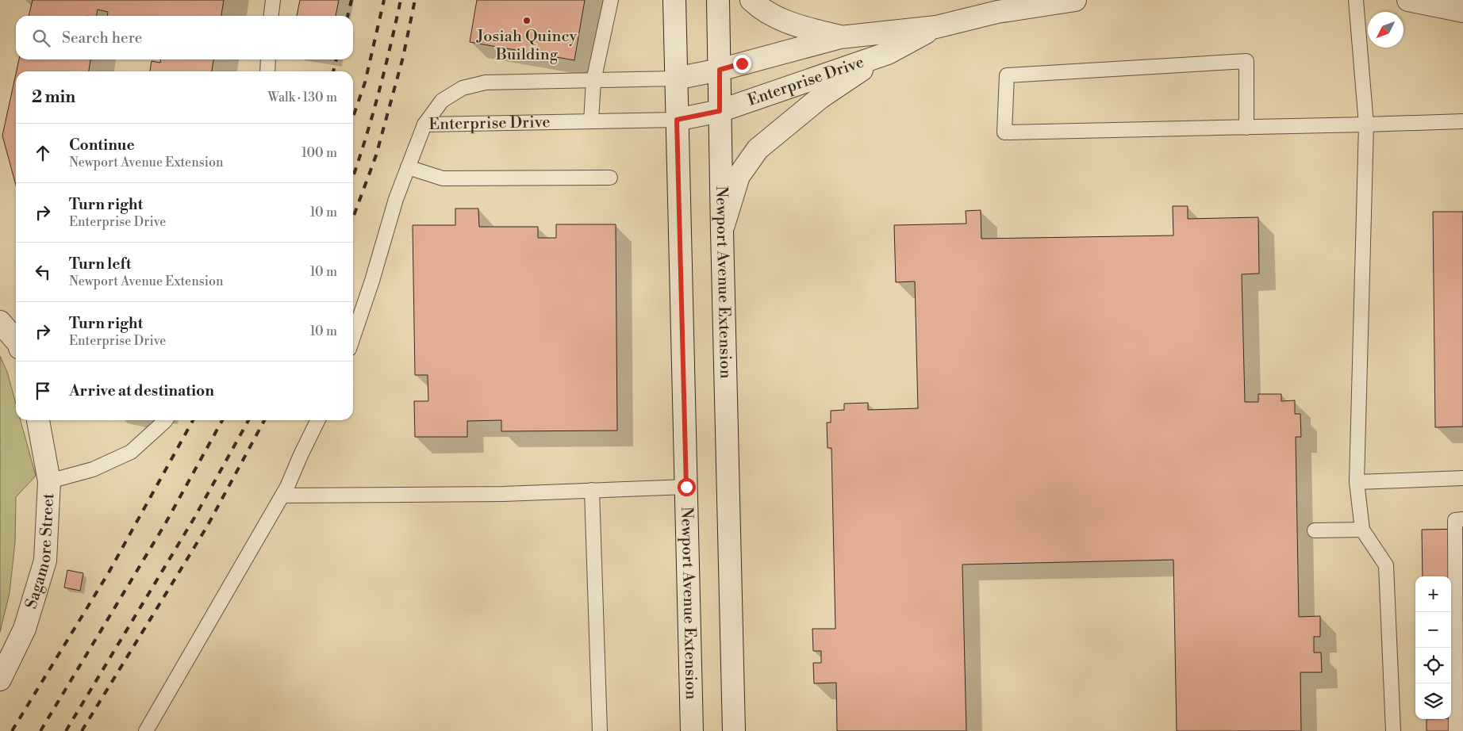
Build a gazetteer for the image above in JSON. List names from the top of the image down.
{
  "streets": {
    "main road": ["Enterprise Drive", "Newport Avenue Extension", "Sagamore Street"]
  },
  "crossings": [
    ["Enterprise Drive", "Newport Avenue Extension"]
  ],
  "places": ["Josiah Quincy Building"],
  "north": "bottom left",
  "page": {
    "search": "Search here",
    "heading": ["2 min", "Walk · 130 m"],
    "list": [
      ["Continue", "Newport Avenue Extension", "100 m"],
      ["Turn right", "Enterprise Drive", "10 m"],
      ["Turn left", "Newport Avenue Extension", "10 m"],
      ["Turn right", "Enterprise Drive", "10 m"],
      "Arrive at destination"
    ],
    "map_buttons": ["+", "−"]
  }
}
